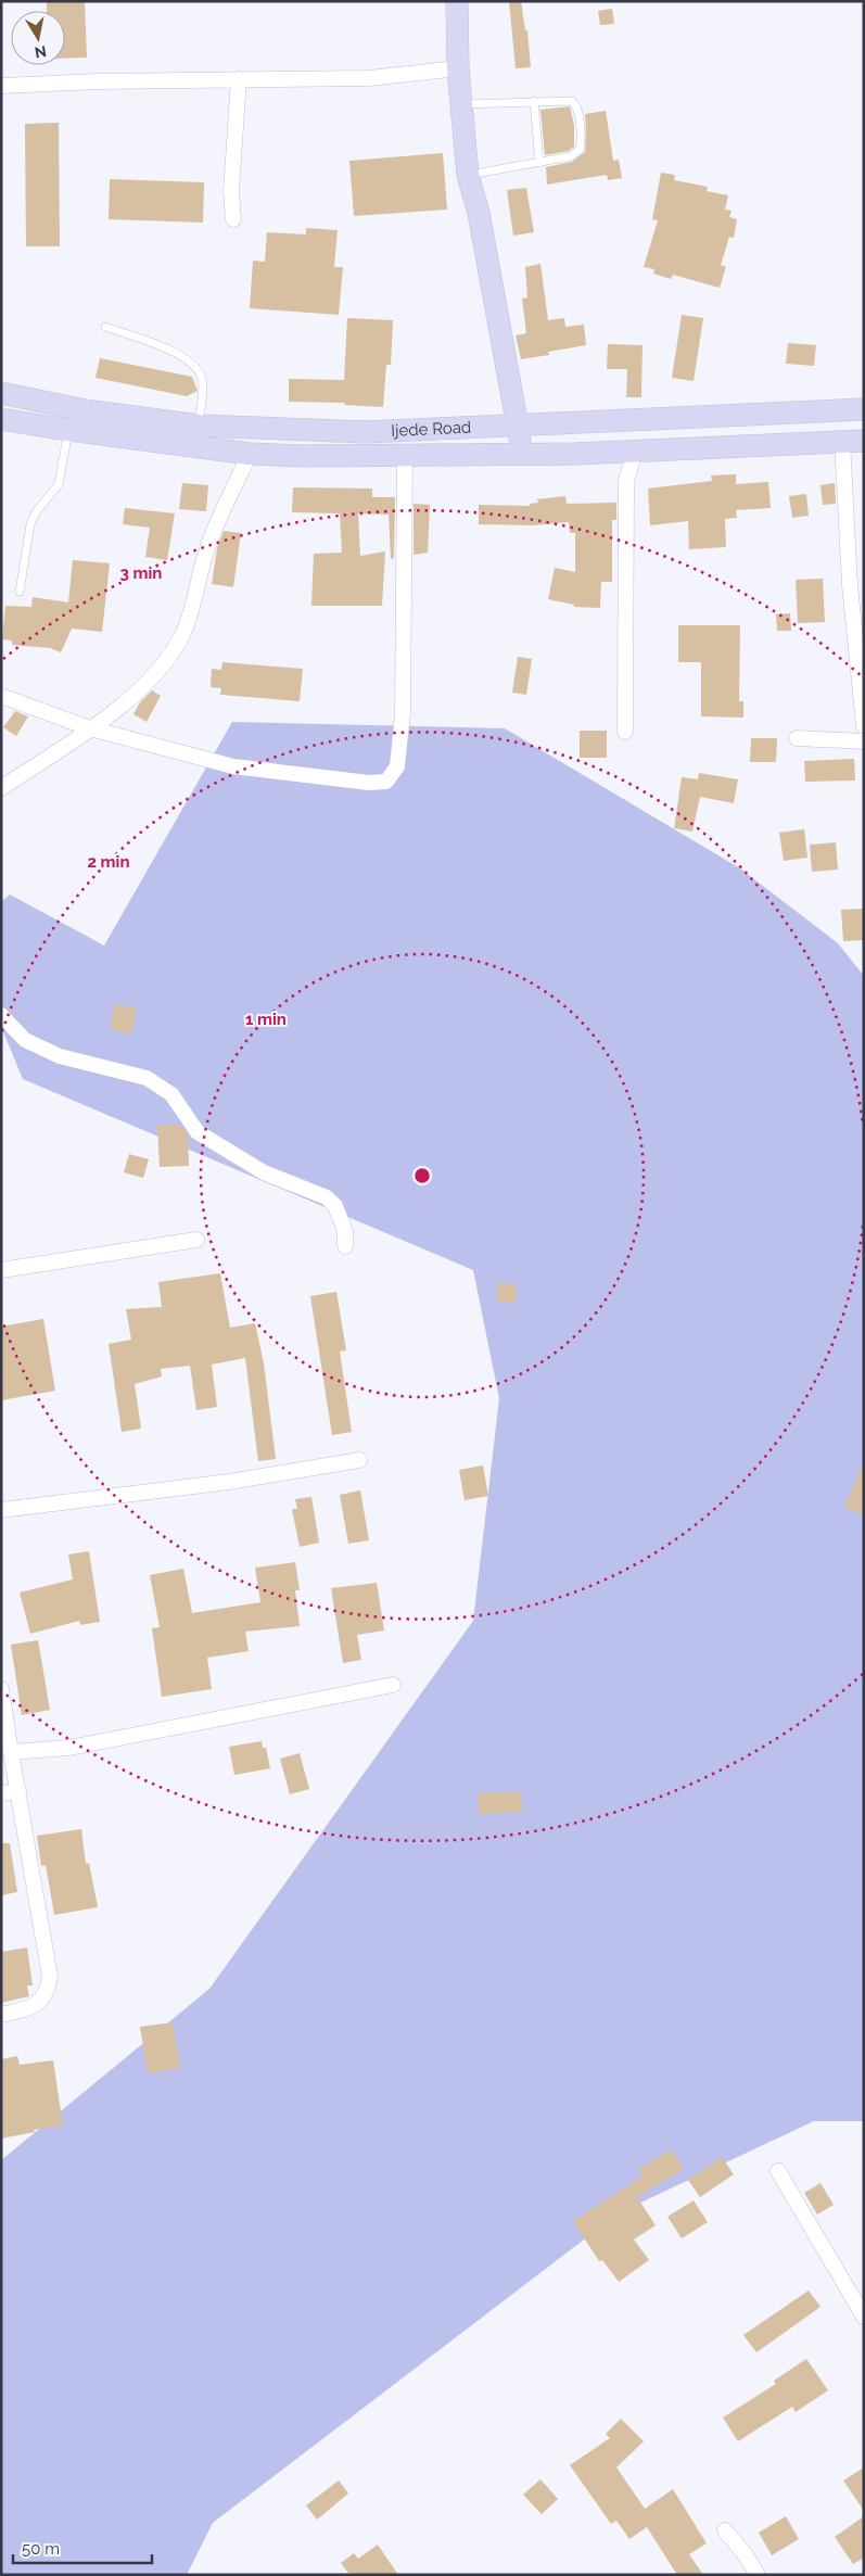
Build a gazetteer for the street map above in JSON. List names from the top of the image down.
{
  "streets": {
    "main road": ["Ijede Road"]
  },
  "scale_bar": "50 m",
  "north": "bottom",
  "rings": ["3 min", "2 min", "1 min"]
}
